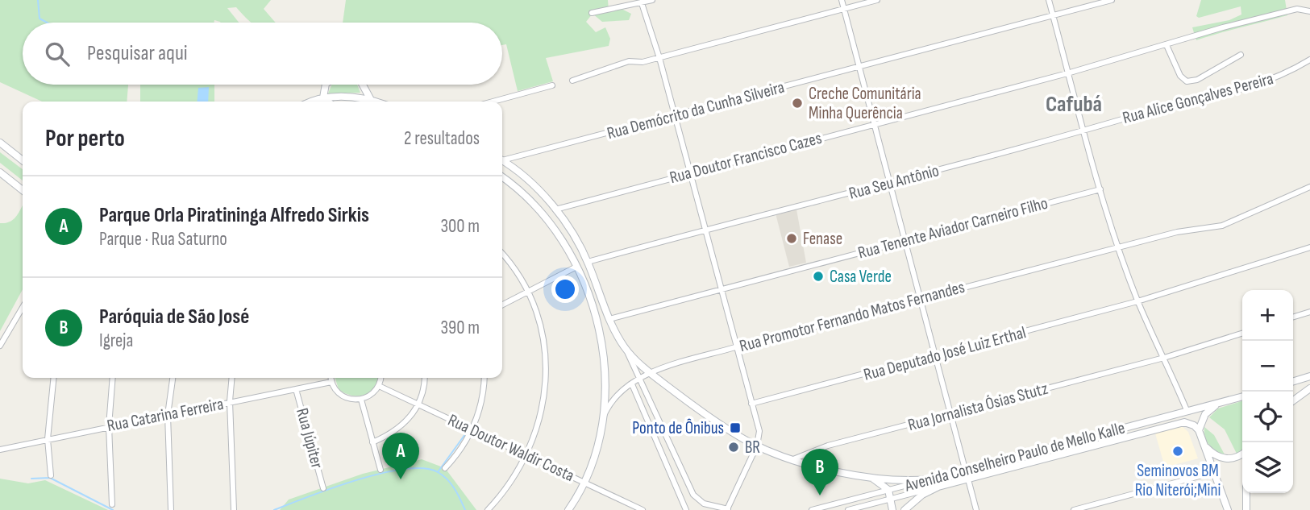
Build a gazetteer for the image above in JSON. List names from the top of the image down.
{
  "streets": {
    "main road": ["Avenida Conselheiro Paulo de Mello Kalle"],
    "street": [
      "Rua Alice Gonçalves Pereira",
      "Rua Demócrito da Cunha Silveira",
      "Rua Doutor Francisco Cazes",
      "Rua Seu Antônio",
      "Rua Tenente Aviador Carneiro Filho",
      "Rua Promotor Fernando Matos Fernandes",
      "Rua Deputado José Luiz Erthal",
      "Rua Jornalista Ósias Stutz",
      "Rua Catarina Ferreira",
      "Rua Júpiter",
      "Rua Doutor Waldir Costa"
    ]
  },
  "crossings": [
    ["Rua Alice Gonçalves Pereira", "Rua Seu Antônio"],
    ["Rua Catarina Ferreira", "Rua Júpiter"]
  ],
  "districts": ["Cafubá"],
  "places": {
    "other": [
      "Creche Comunitária Minha Querência",
      "Fenase",
      "Casa Verde",
      "BR",
      "Seminovos BM Rio Niterói;Mini"
    ],
    "transit": ["Ponto de Ônibus"]
  },
  "page": {
    "search": "Pesquisar aqui",
    "heading": ["Por perto", "2 resultados"],
    "list": [
      {
        "mark": "A",
        "name": "Parque Orla Piratininga Alfredo Sirkis",
        "note": "Parque · Rua Saturno",
        "value": "300 m"
      },
      {
        "mark": "B",
        "name": "Paróquia de São José",
        "note": "Igreja",
        "value": "390 m"
      }
    ],
    "map_buttons": ["+", "−"],
    "pins": ["A", "B"]
  }
}
